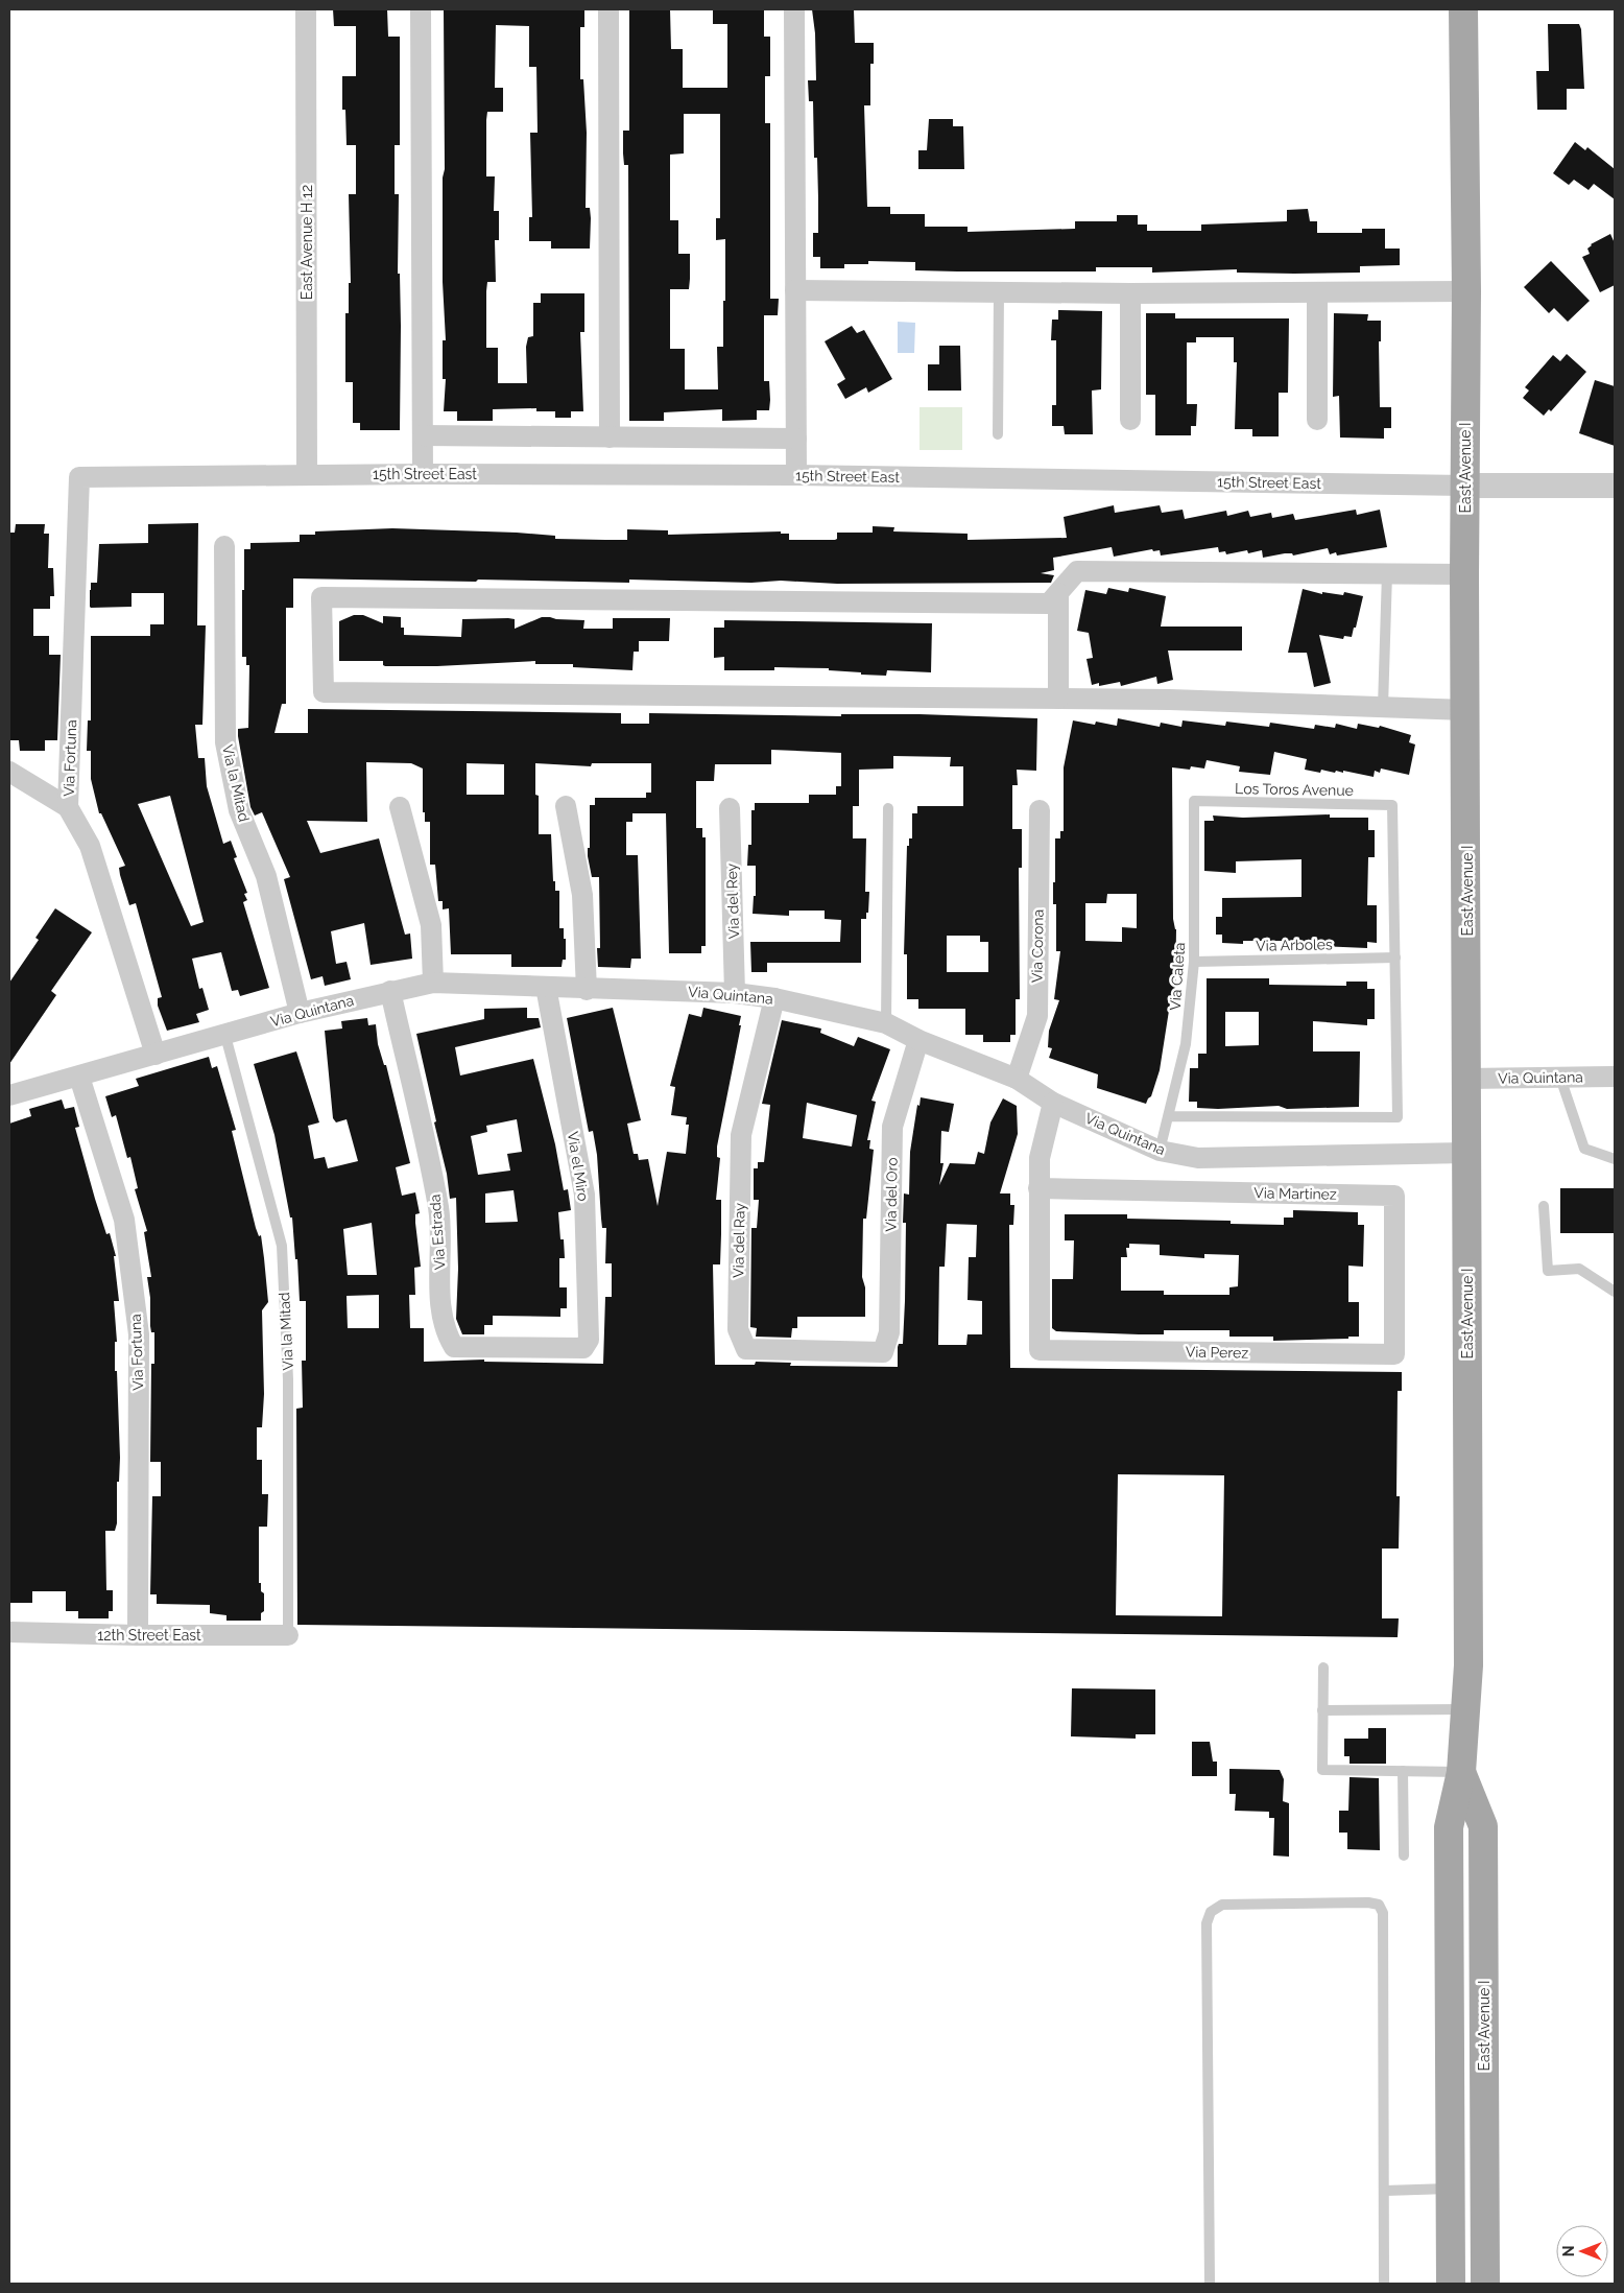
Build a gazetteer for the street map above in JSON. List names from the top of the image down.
{
  "streets": {
    "main road": ["East Avenue I"],
    "street": [
      "East Avenue H 12",
      "15th Street East",
      "Via Fortuna",
      "Via la Mitad",
      "Via del Rey",
      "Via Corona",
      "Via Quintana",
      "Via el Miro",
      "Via Martinez",
      "Via del Oro",
      "Via Estrada",
      "Via del Ray",
      "Via Perez",
      "12th Street East"
    ],
    "lane": ["Los Toros Avenue", "Via Arboles", "Via Caleta"]
  },
  "crossings": [
    ["East Avenue H 12", "15th Street East"],
    ["East Avenue I", "15th Street East"],
    ["East Avenue I", "Via Quintana"],
    ["15th Street East", "Via Fortuna"],
    ["Via Fortuna", "Via Quintana"],
    ["Via Fortuna", "12th Street East"],
    ["Via la Mitad", "Via Quintana"],
    ["Via la Mitad", "12th Street East"],
    ["Los Toros Avenue", "Via Arboles"],
    ["Los Toros Avenue", "Via Caleta"],
    ["Via del Rey", "Via Quintana"],
    ["Via Arboles", "Via Caleta"],
    ["Via Corona", "Via Quintana"],
    ["Via Caleta", "Via Quintana"],
    ["Via Quintana", "Via el Miro"],
    ["Via Quintana", "Via del Oro"],
    ["Via Quintana", "Via Estrada"],
    ["Via Quintana", "Via del Ray"],
    ["Via el Miro", "Via Estrada"],
    ["Via Martinez", "Via Perez"],
    ["Via del Oro", "Via del Ray"]
  ],
  "north": "left"
}
